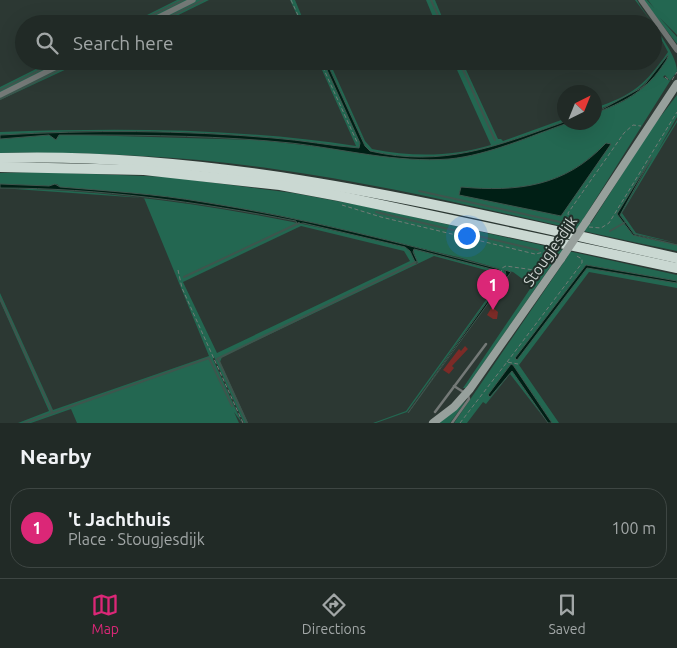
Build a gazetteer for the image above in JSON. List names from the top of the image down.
{
  "streets": {
    "street": ["Stougjesdijk"]
  },
  "north": "top right",
  "page": {
    "search": "Search here",
    "pins": "1",
    "heading": "Nearby",
    "list": [
      {
        "mark": "1",
        "name": "'t Jachthuis",
        "note": "Place · Stougjesdijk",
        "value": "100 m"
      }
    ],
    "nav": ["Map", "Directions", "Saved"]
  }
}
